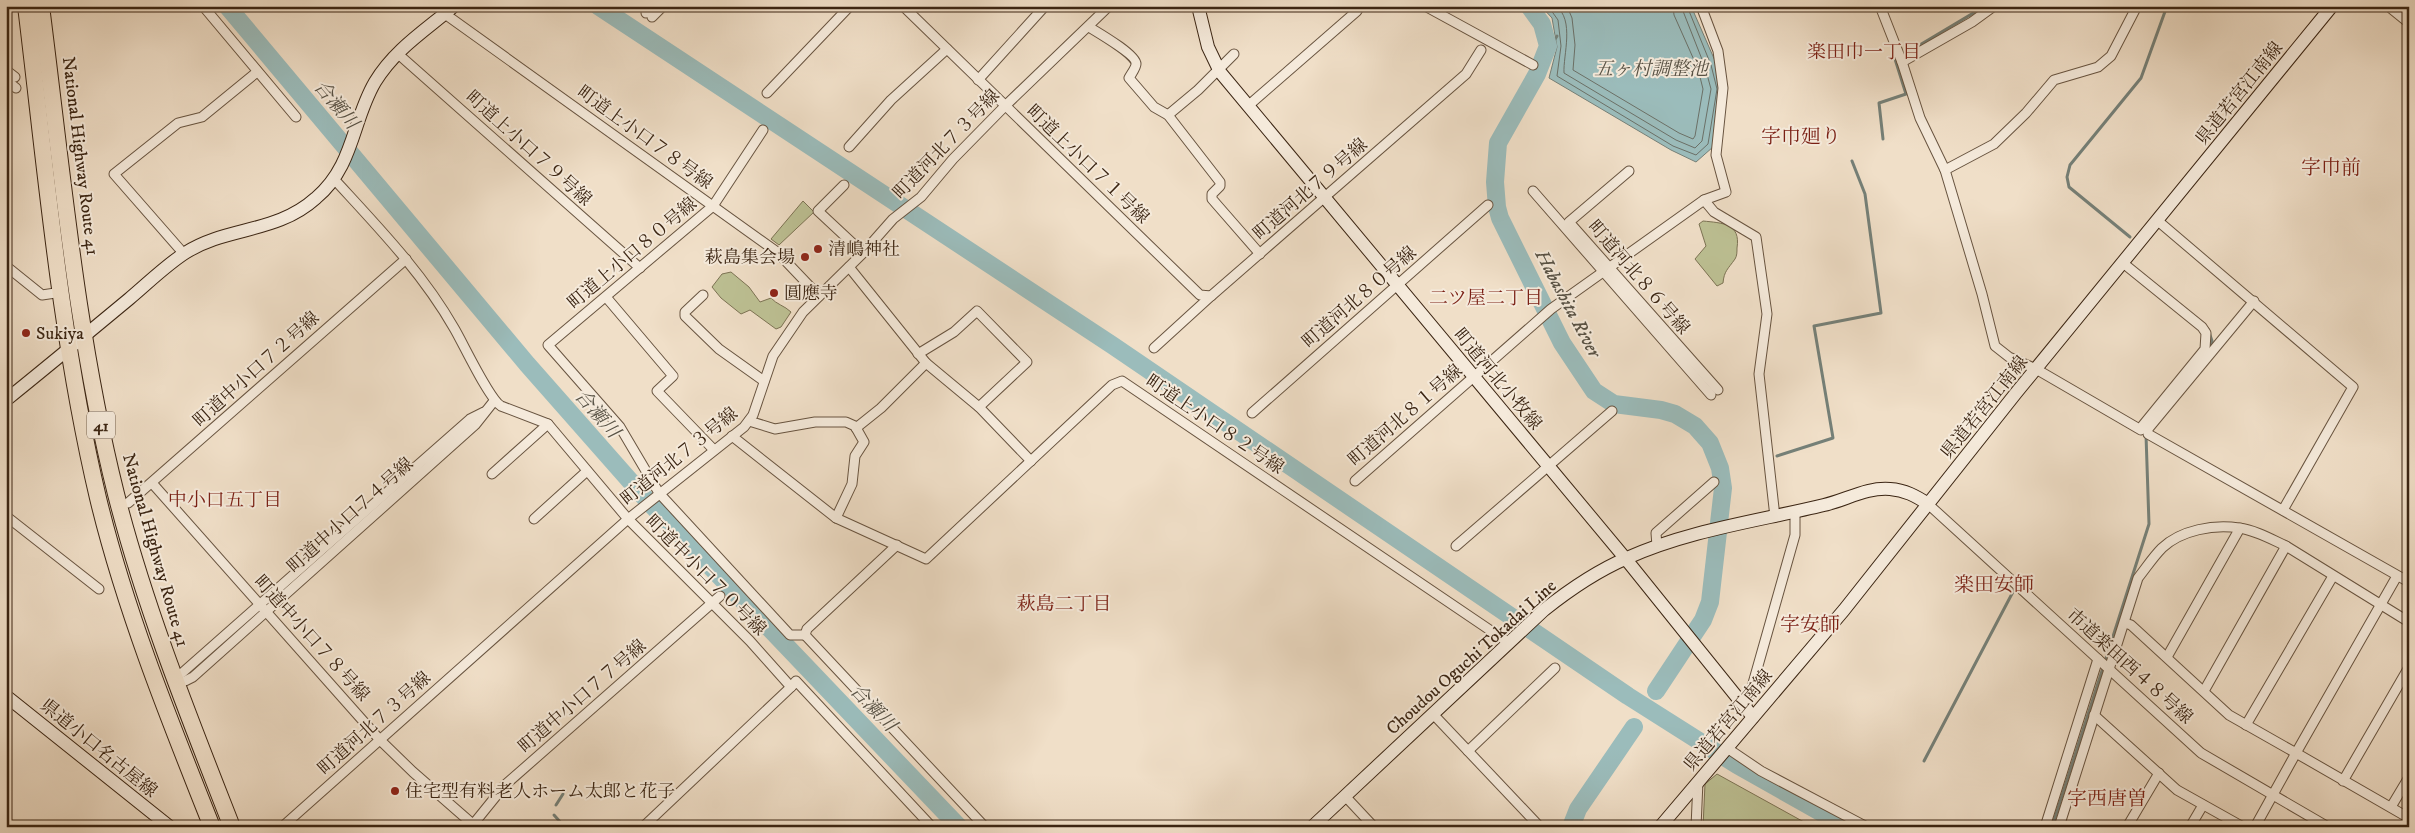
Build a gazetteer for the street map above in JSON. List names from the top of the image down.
{
  "streets": {
    "highway": ["National Highway Route 41", "41"],
    "street": [
      "県道若宮江南線",
      "町道上小口７８号線",
      "町道河北７３号線",
      "町道上小口７９号線",
      "町道上小口７１号線",
      "町道河北７９号線",
      "町道上小口８０号線",
      "町道河北８６号線",
      "町道河北８０号線",
      "町道中小口７２号線",
      "町道河北小牧線",
      "町道河北８１号線",
      "町道上小口８２号線",
      "町道中小口７４号線",
      "町道中小口７０号線",
      "町道中小口７８号線",
      "Choudou Oguchi Tokadai Line",
      "市道楽田西４８号線",
      "町道中小口７７号線",
      "県道小口名古屋線"
    ]
  },
  "crossings": [
    ["県道若宮江南線", "町道河北小牧線"],
    ["県道若宮江南線", "Choudou Oguchi Tokadai Line"],
    ["県道若宮江南線", "市道楽田西４８号線"],
    ["町道上小口７８号線", "町道河北７３号線"],
    ["町道上小口７８号線", "町道上小口８０号線"],
    ["町道河北７３号線", "町道上小口７１号線"],
    ["町道河北７３号線", "町道上小口８０号線"],
    ["町道河北７３号線", "町道中小口７０号線"],
    ["町道河北７３号線", "町道中小口７８号線"],
    ["町道上小口７９号線", "町道上小口８０号線"],
    ["町道上小口７１号線", "町道河北７９号線"],
    ["町道河北７９号線", "町道河北小牧線"],
    ["町道河北８６号線", "町道河北８１号線"],
    ["町道河北８０号線", "町道河北小牧線"],
    ["町道中小口７２号線", "町道中小口７８号線"],
    ["町道河北小牧線", "町道河北８１号線"],
    ["町道河北小牧線", "Choudou Oguchi Tokadai Line"],
    ["町道上小口８２号線", "Choudou Oguchi Tokadai Line"],
    ["町道中小口７４号線", "町道中小口７０号線"],
    ["町道中小口７４号線", "町道中小口７８号線"],
    ["町道中小口７０号線", "町道中小口７７号線"],
    ["町道中小口７８号線", "町道中小口７７号線"],
    ["Choudou Oguchi Tokadai Line", "市道楽田西４８号線"]
  ],
  "districts": [
    "楽田巾一丁目",
    "字巾廻り",
    "字巾前",
    "二ツ屋二丁目",
    "中小口五丁目",
    "楽田安師",
    "萩島二丁目",
    "字安師",
    "字西唐曽"
  ],
  "water": ["五ヶ村調整池", "合瀬川", "Habashita River"],
  "places": [
    "清嶋神社",
    "萩島集会場",
    "圓應寺",
    "Sukiya",
    "住宅型有料老人ホーム太郎と花子"
  ]
}
